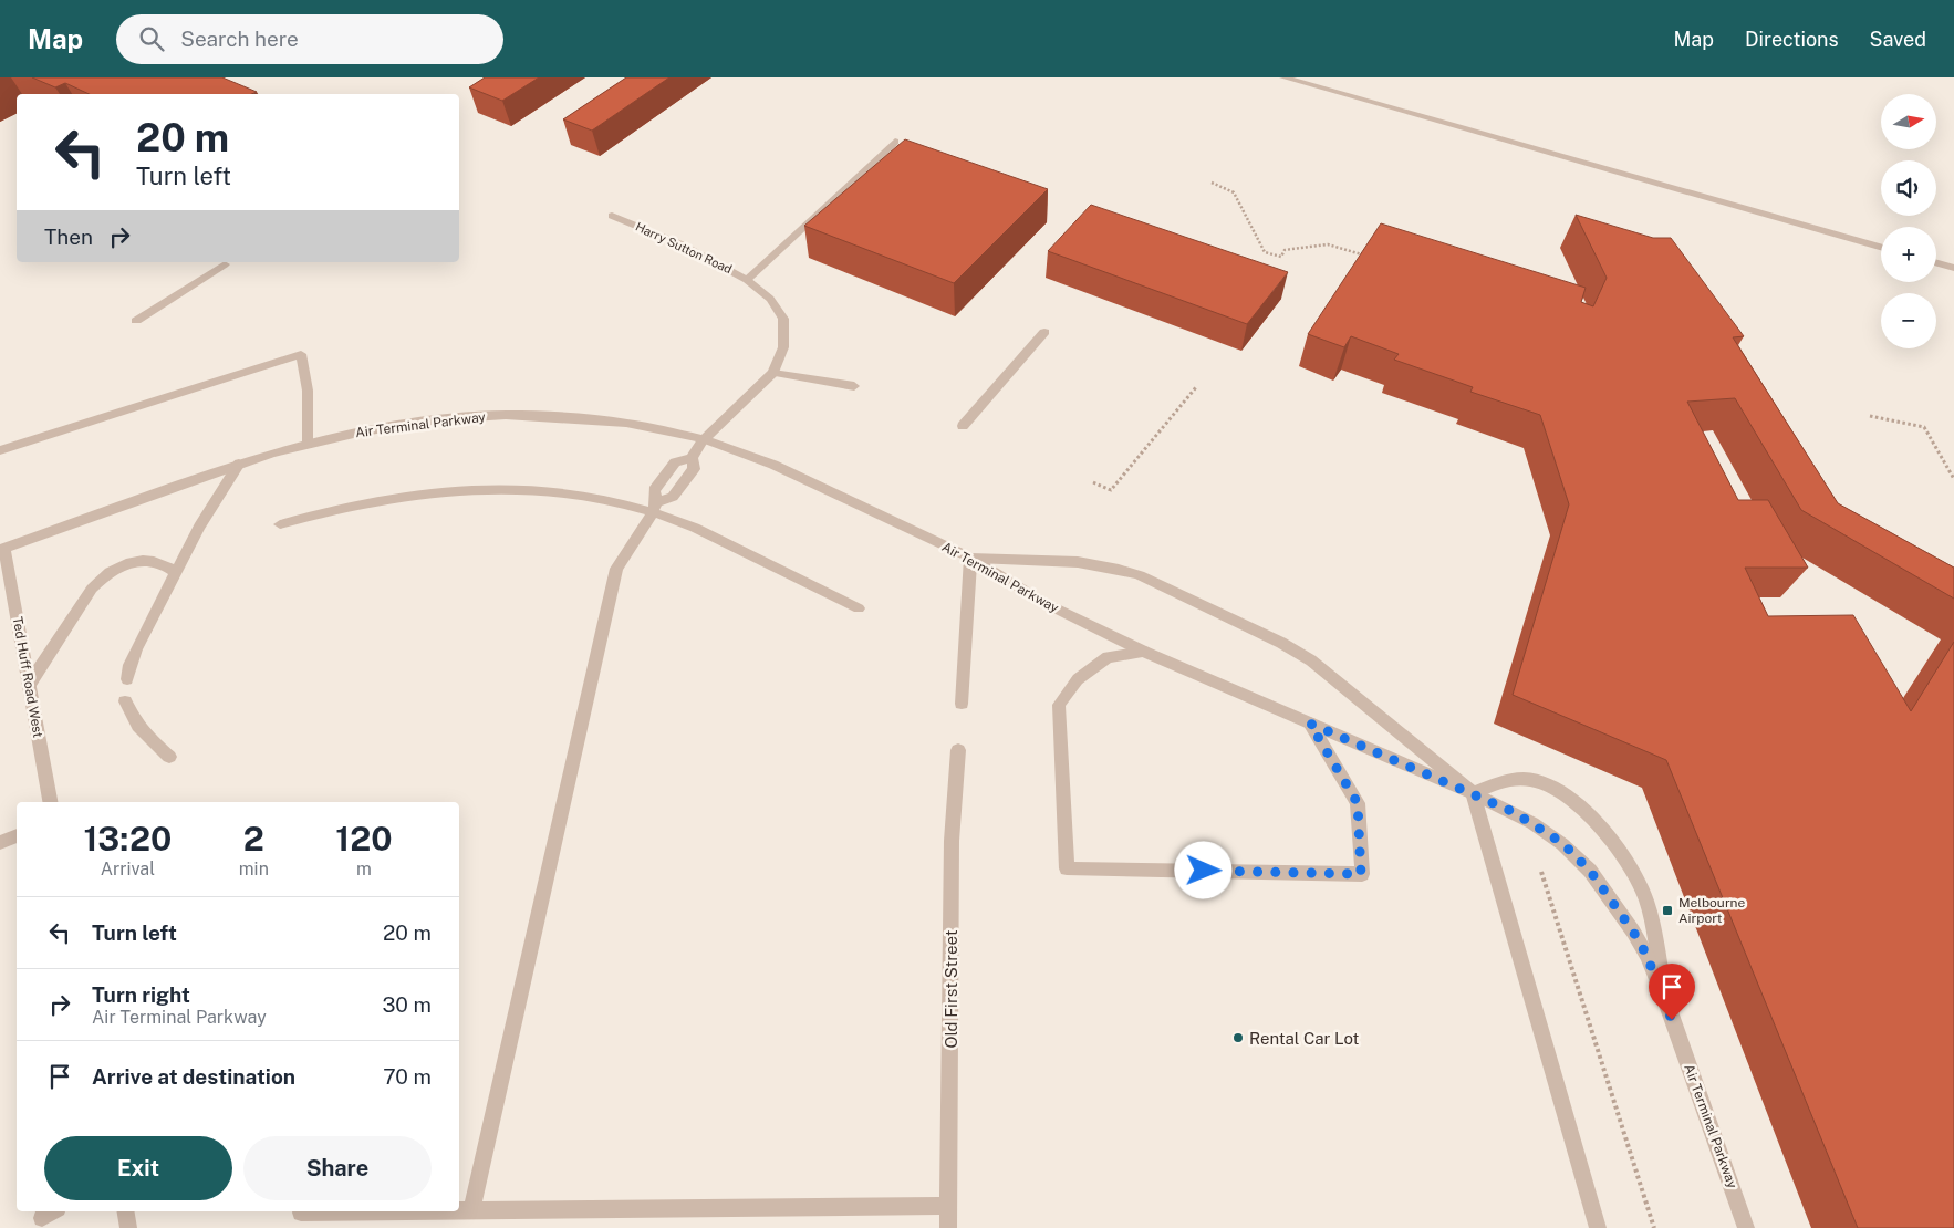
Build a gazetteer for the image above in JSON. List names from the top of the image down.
{
  "streets": {
    "street": [
      "Harry Sutton Road",
      "Air Terminal Parkway",
      "Ted Huff Road West",
      "Old First Street"
    ]
  },
  "crossings": [
    ["Harry Sutton Road", "Air Terminal Parkway"],
    ["Air Terminal Parkway", "Ted Huff Road West"]
  ],
  "places": {
    "transit": ["Melbourne Airport"],
    "other": ["Rental Car Lot"]
  },
  "north": "right",
  "page": {
    "header": "Map",
    "search": "Search here",
    "nav": ["Map", "Directions", "Saved"],
    "map_buttons": ["+", "−"],
    "turn": ["20 m", "Turn left"],
    "then": "Then",
    "eta": [
      "13:20",
      "Arrival",
      "2",
      "min",
      "120",
      "m"
    ],
    "list": [
      {
        "name": "Turn left",
        "value": "20 m"
      },
      {
        "name": "Turn right",
        "note": "Air Terminal Parkway",
        "value": "30 m"
      },
      {
        "name": "Arrive at destination",
        "value": "70 m"
      }
    ],
    "buttons": ["Exit", "Share"]
  }
}
